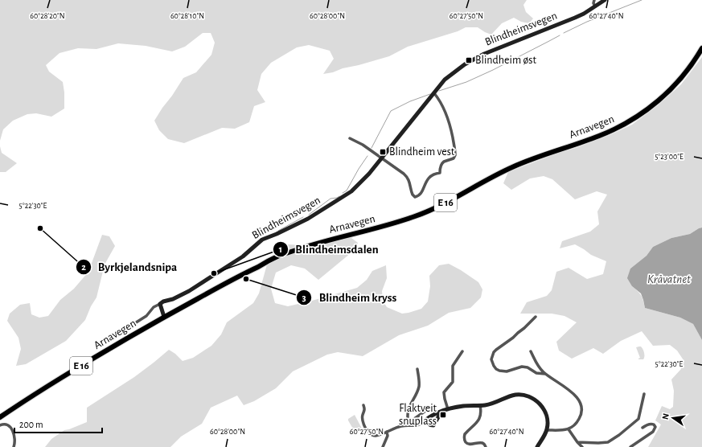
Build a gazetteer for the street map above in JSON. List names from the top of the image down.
{
  "streets": {
    "highway": ["Arnavegen", "E 16"],
    "street": ["Blindheimsvegen"]
  },
  "water": ["Kråvatnet"],
  "places": {
    "transit": ["Blindheim øst", "Blindheim vest", "Flaktveit snuplass"],
    "other": ["Byrkjelandsnipa", "Blindheimsdalen", "Blindheim kryss"]
  },
  "scale_bar": "200 m",
  "north": "left",
  "coordinates": [
    "60°28'20\"N",
    "60°28'10\"N",
    "60°28'00\"N",
    "60°27'50\"N",
    "60°27'40\"N",
    "5°23'00\"E",
    "5°22'30\"E"
  ]
}
